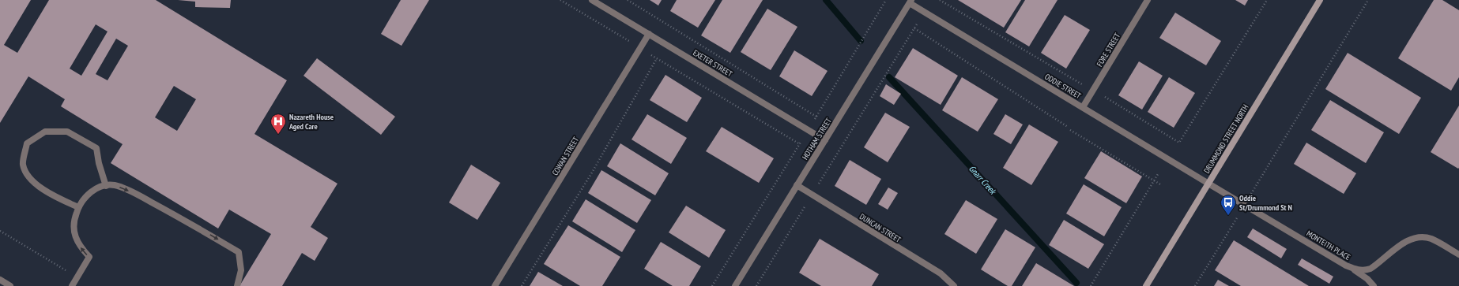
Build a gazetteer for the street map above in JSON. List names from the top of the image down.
{
  "streets": {
    "main road": ["DRUMMOND STREET NORTH"],
    "street": [
      "FORE STREET",
      "EXETER STREET",
      "ODDIE STREET",
      "HOTHAM STREET",
      "COWAN STREET",
      "DUNCAN STREET",
      "MONTEITH PLACE"
    ]
  },
  "crossings": [
    ["FORE STREET", "ODDIE STREET"],
    ["EXETER STREET", "HOTHAM STREET"],
    ["EXETER STREET", "COWAN STREET"],
    ["ODDIE STREET", "HOTHAM STREET"],
    ["ODDIE STREET", "DRUMMOND STREET NORTH"],
    ["ODDIE STREET", "MONTEITH PLACE"],
    ["HOTHAM STREET", "DUNCAN STREET"],
    ["DRUMMOND STREET NORTH", "MONTEITH PLACE"]
  ],
  "water": ["Gnarr Creek"],
  "places": {
    "hospital": ["Nazareth House Aged Care"],
    "bus stop": ["Oddie St/Drummond St N"]
  }
}
